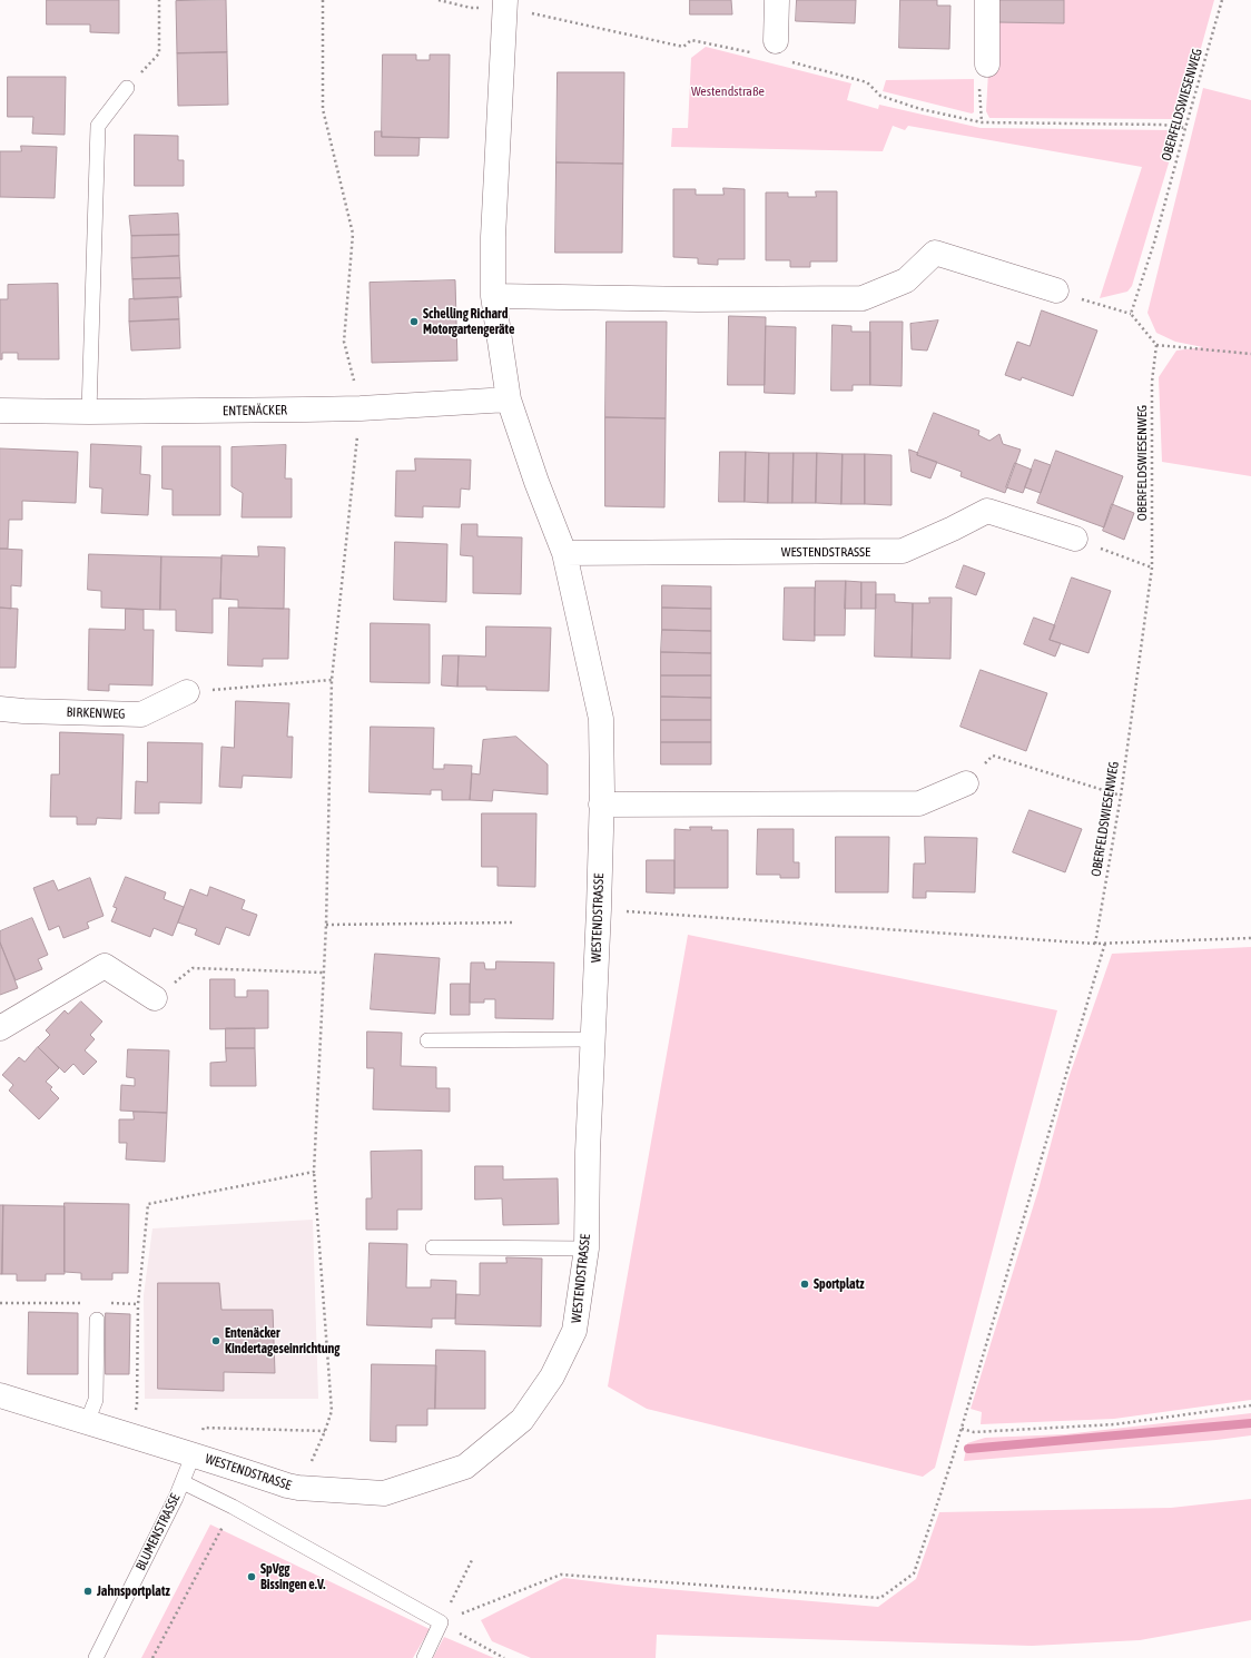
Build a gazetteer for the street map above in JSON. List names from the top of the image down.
{
  "streets": {
    "street": ["ENTENÄCKER", "WESTENDSTRASSE", "BIRKENWEG"],
    "lane": ["BLUMENSTRASSE"],
    "path": ["OBERFELDSWIESENWEG"]
  },
  "crossings": [
    ["ENTENÄCKER", "WESTENDSTRASSE"],
    ["WESTENDSTRASSE", "BLUMENSTRASSE"]
  ],
  "parks": ["Westendstraße"],
  "places": [
    "Schelling Richard Motorgartengeräte",
    "Sportplatz",
    "Entenäcker Kindertageseinrichtung",
    "SpVgg Bissingen e.V.",
    "Jahnsportplatz"
  ]
}
